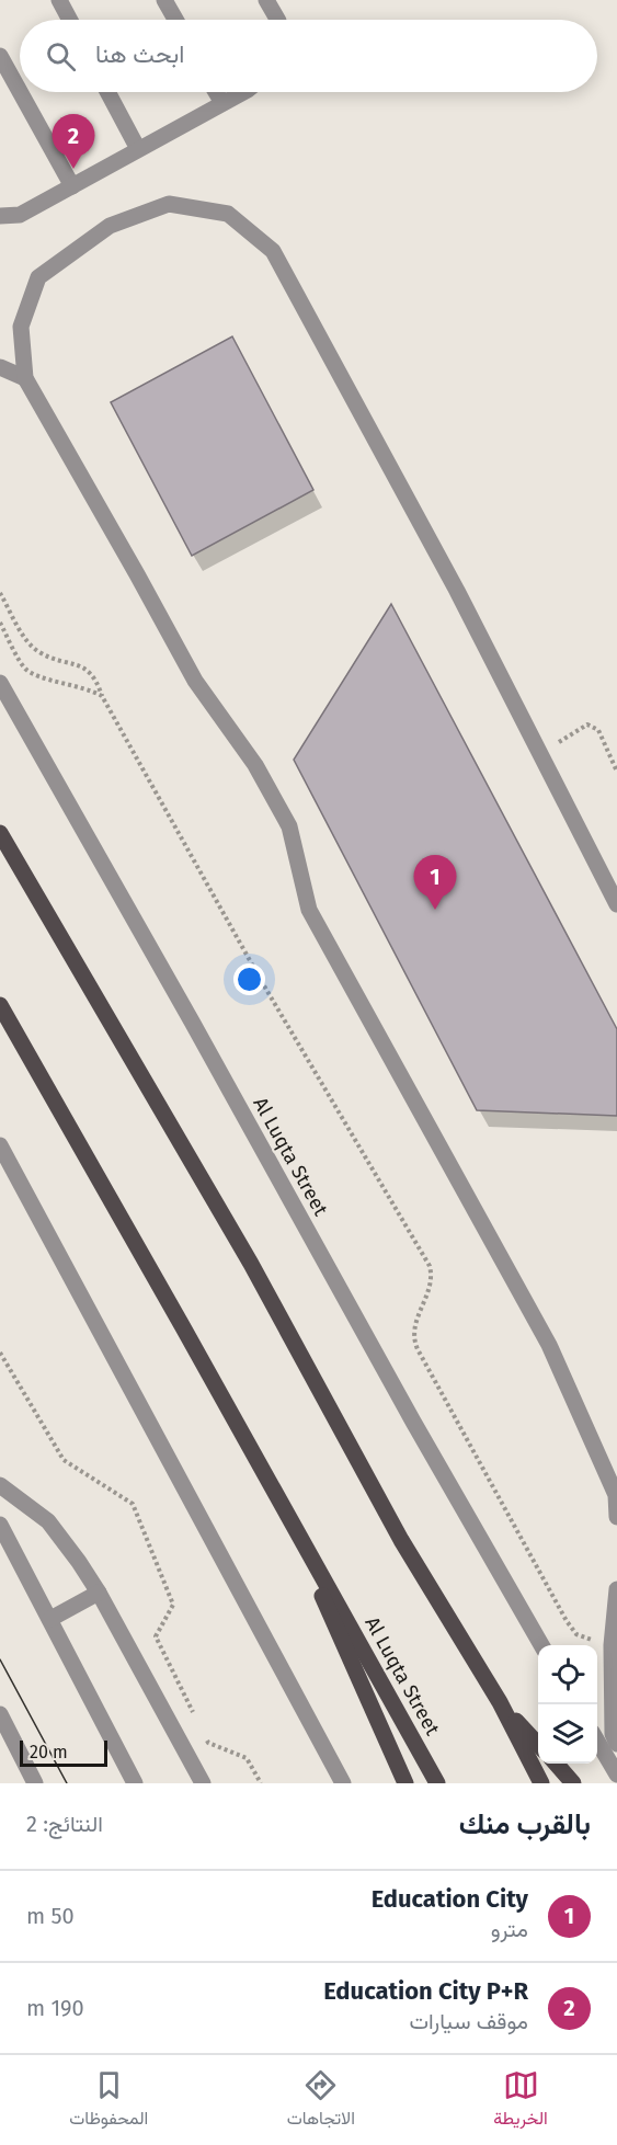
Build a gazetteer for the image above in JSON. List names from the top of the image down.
{
  "streets": {
    "main road": ["Al Luqta Street"]
  },
  "scale_bar": "20 m",
  "page": {
    "search": "ابحث هنا",
    "pins": ["2", "1"],
    "scale": "20 m",
    "heading": ["بالقرب منك", "النتائج: 2"],
    "list": [
      {
        "mark": "1",
        "name": "Education City",
        "note": "مترو",
        "value": "50 m"
      },
      {
        "mark": "2",
        "name": "Education City P+R",
        "note": "موقف سيارات",
        "value": "190 m"
      }
    ],
    "nav": ["الخريطة", "الاتجاهات", "المحفوظات"]
  }
}
